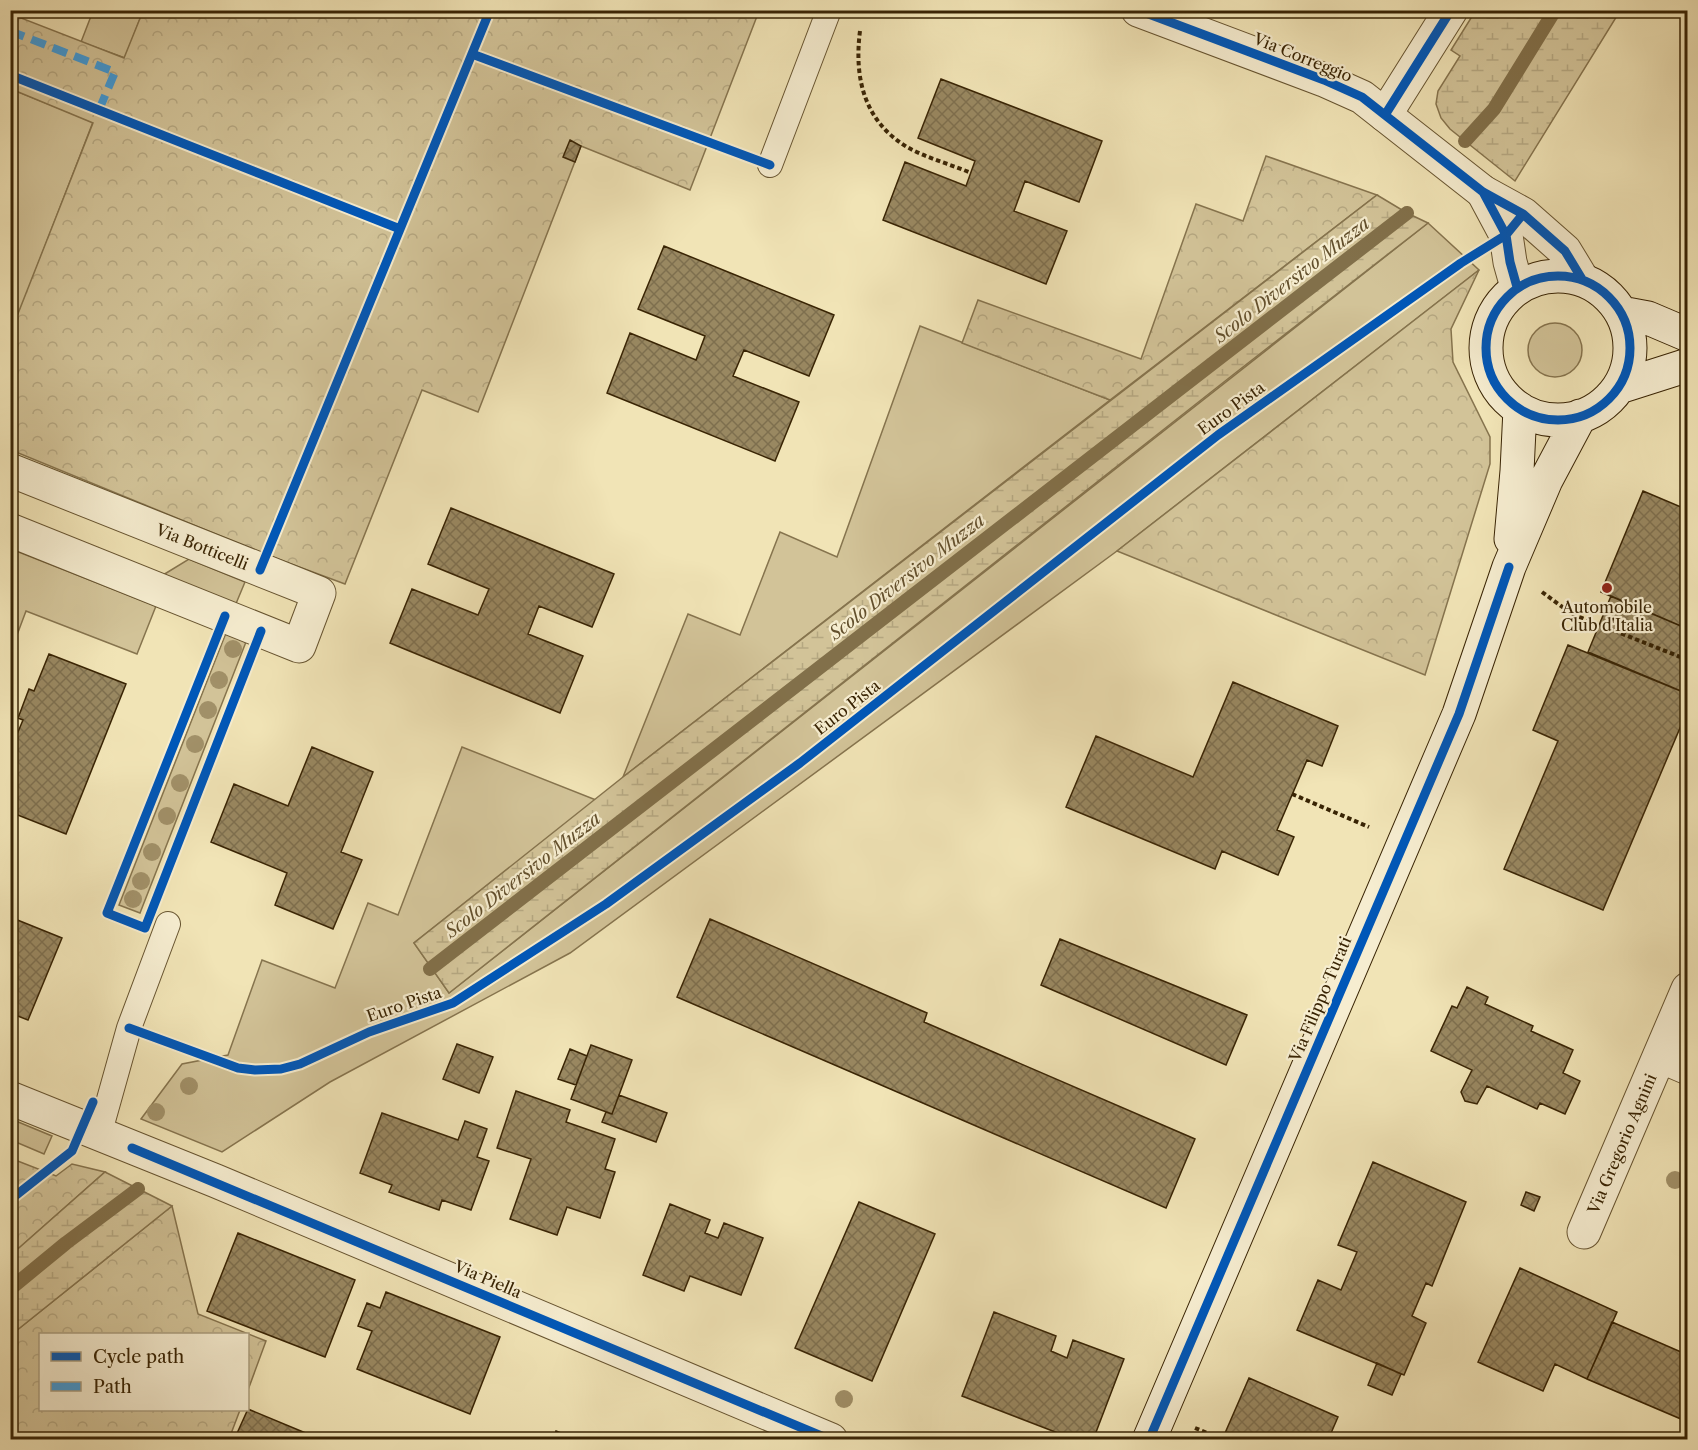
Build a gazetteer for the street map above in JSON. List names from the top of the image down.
{
  "streets": {
    "street": [
      "Via Correggio",
      "Via Botticelli",
      "Via Filippo Turati",
      "Via Gregorio Agnini",
      "Via Piella"
    ],
    "cycle path": ["Euro Pista"]
  },
  "water": ["Scolo Diversivo Muzza"],
  "places": ["Automobile Club d'Italia"],
  "legend": ["Cycle path", "Path"]
}
